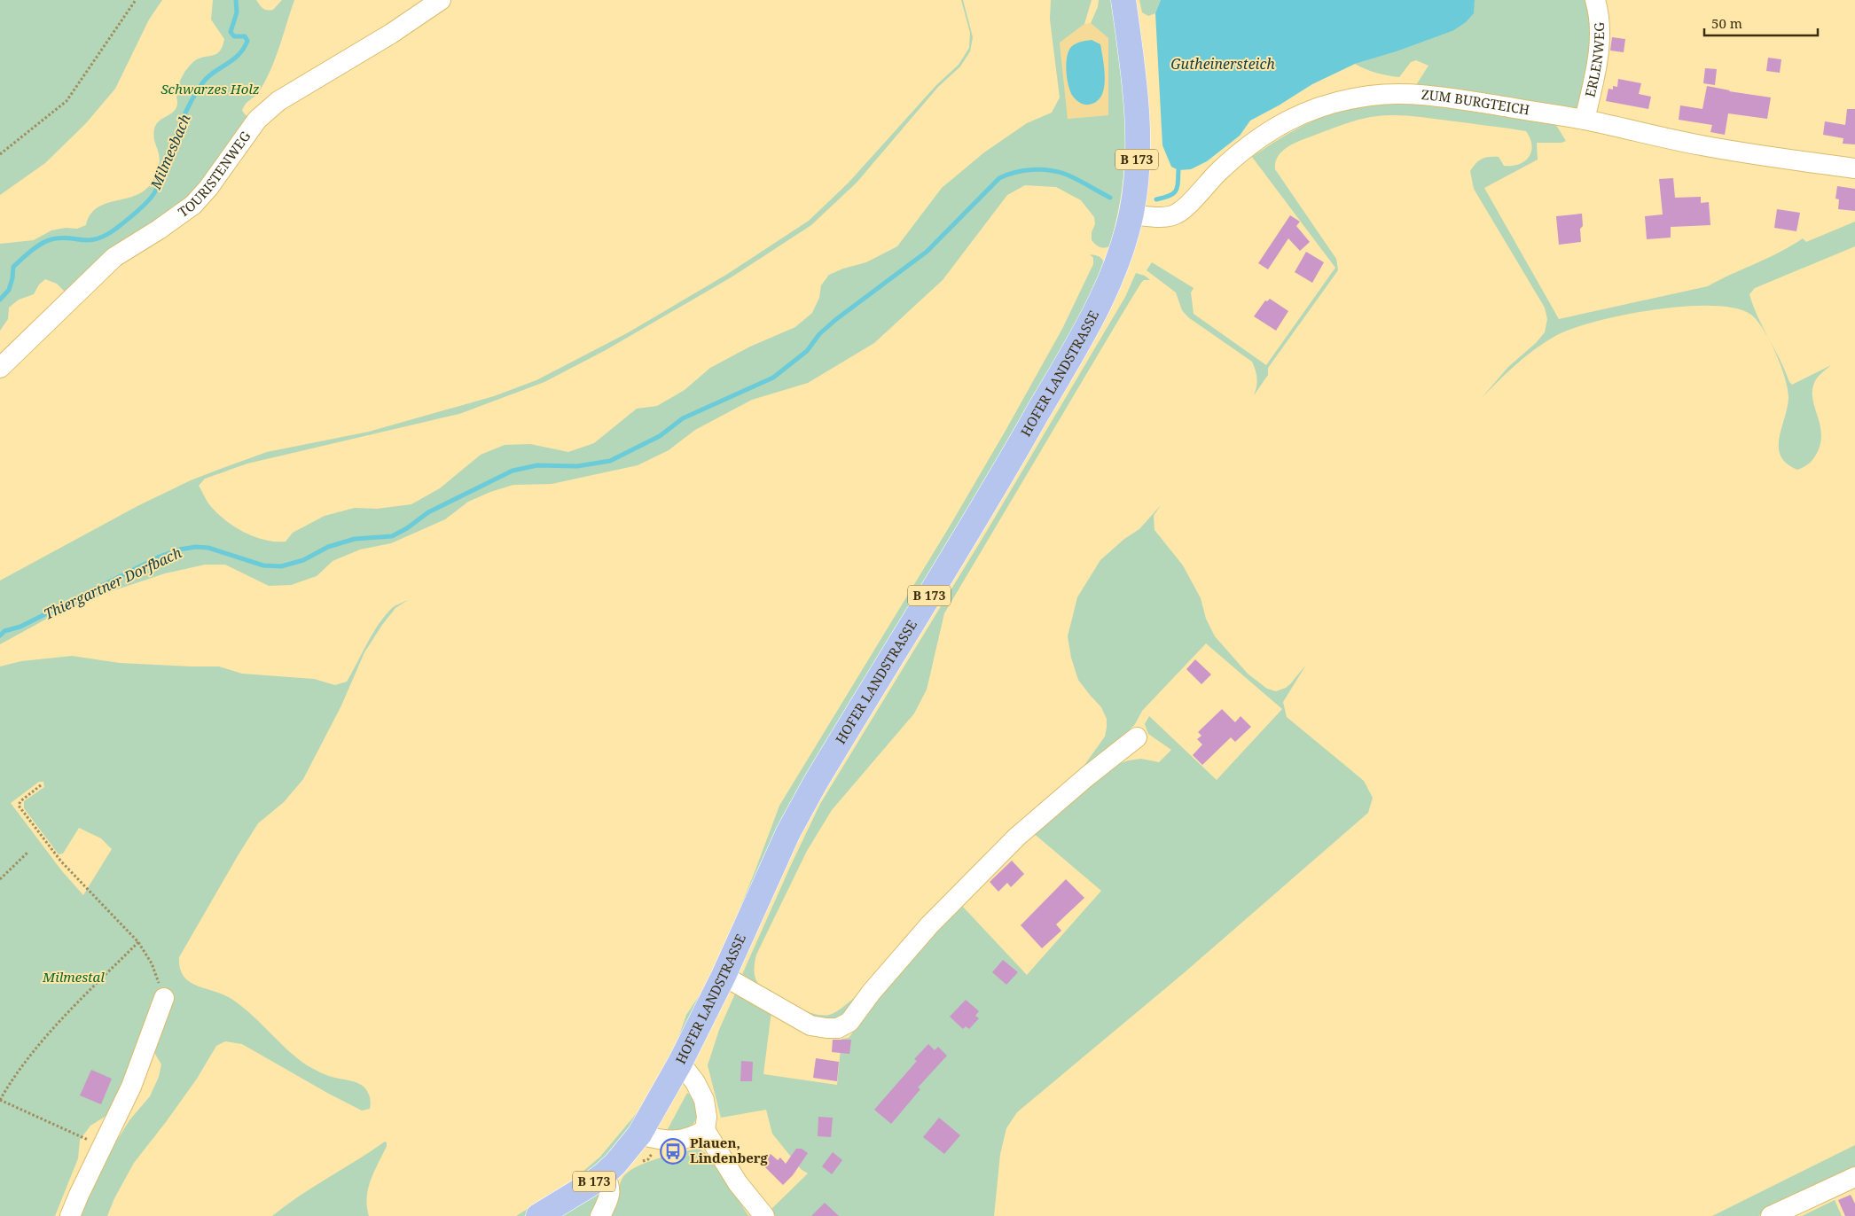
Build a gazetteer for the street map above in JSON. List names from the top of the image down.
{
  "streets": {
    "main road": ["B 173", "HOFER LANDSTRASSE"],
    "street": ["ERLENWEG", "ZUM BURGTEICH", "TOURISTENWEG"]
  },
  "crossings": [
    ["ERLENWEG", "ZUM BURGTEICH"],
    ["ZUM BURGTEICH", "HOFER LANDSTRASSE"]
  ],
  "water": ["Gutheinersteich", "Milmesbach", "Thiergartner Dorfbach"],
  "parks": ["Schwarzes Holz", "Milmestal"],
  "places": {
    "bus stop": ["Plauen, Lindenberg"]
  },
  "scale_bar": "50 m"
}
